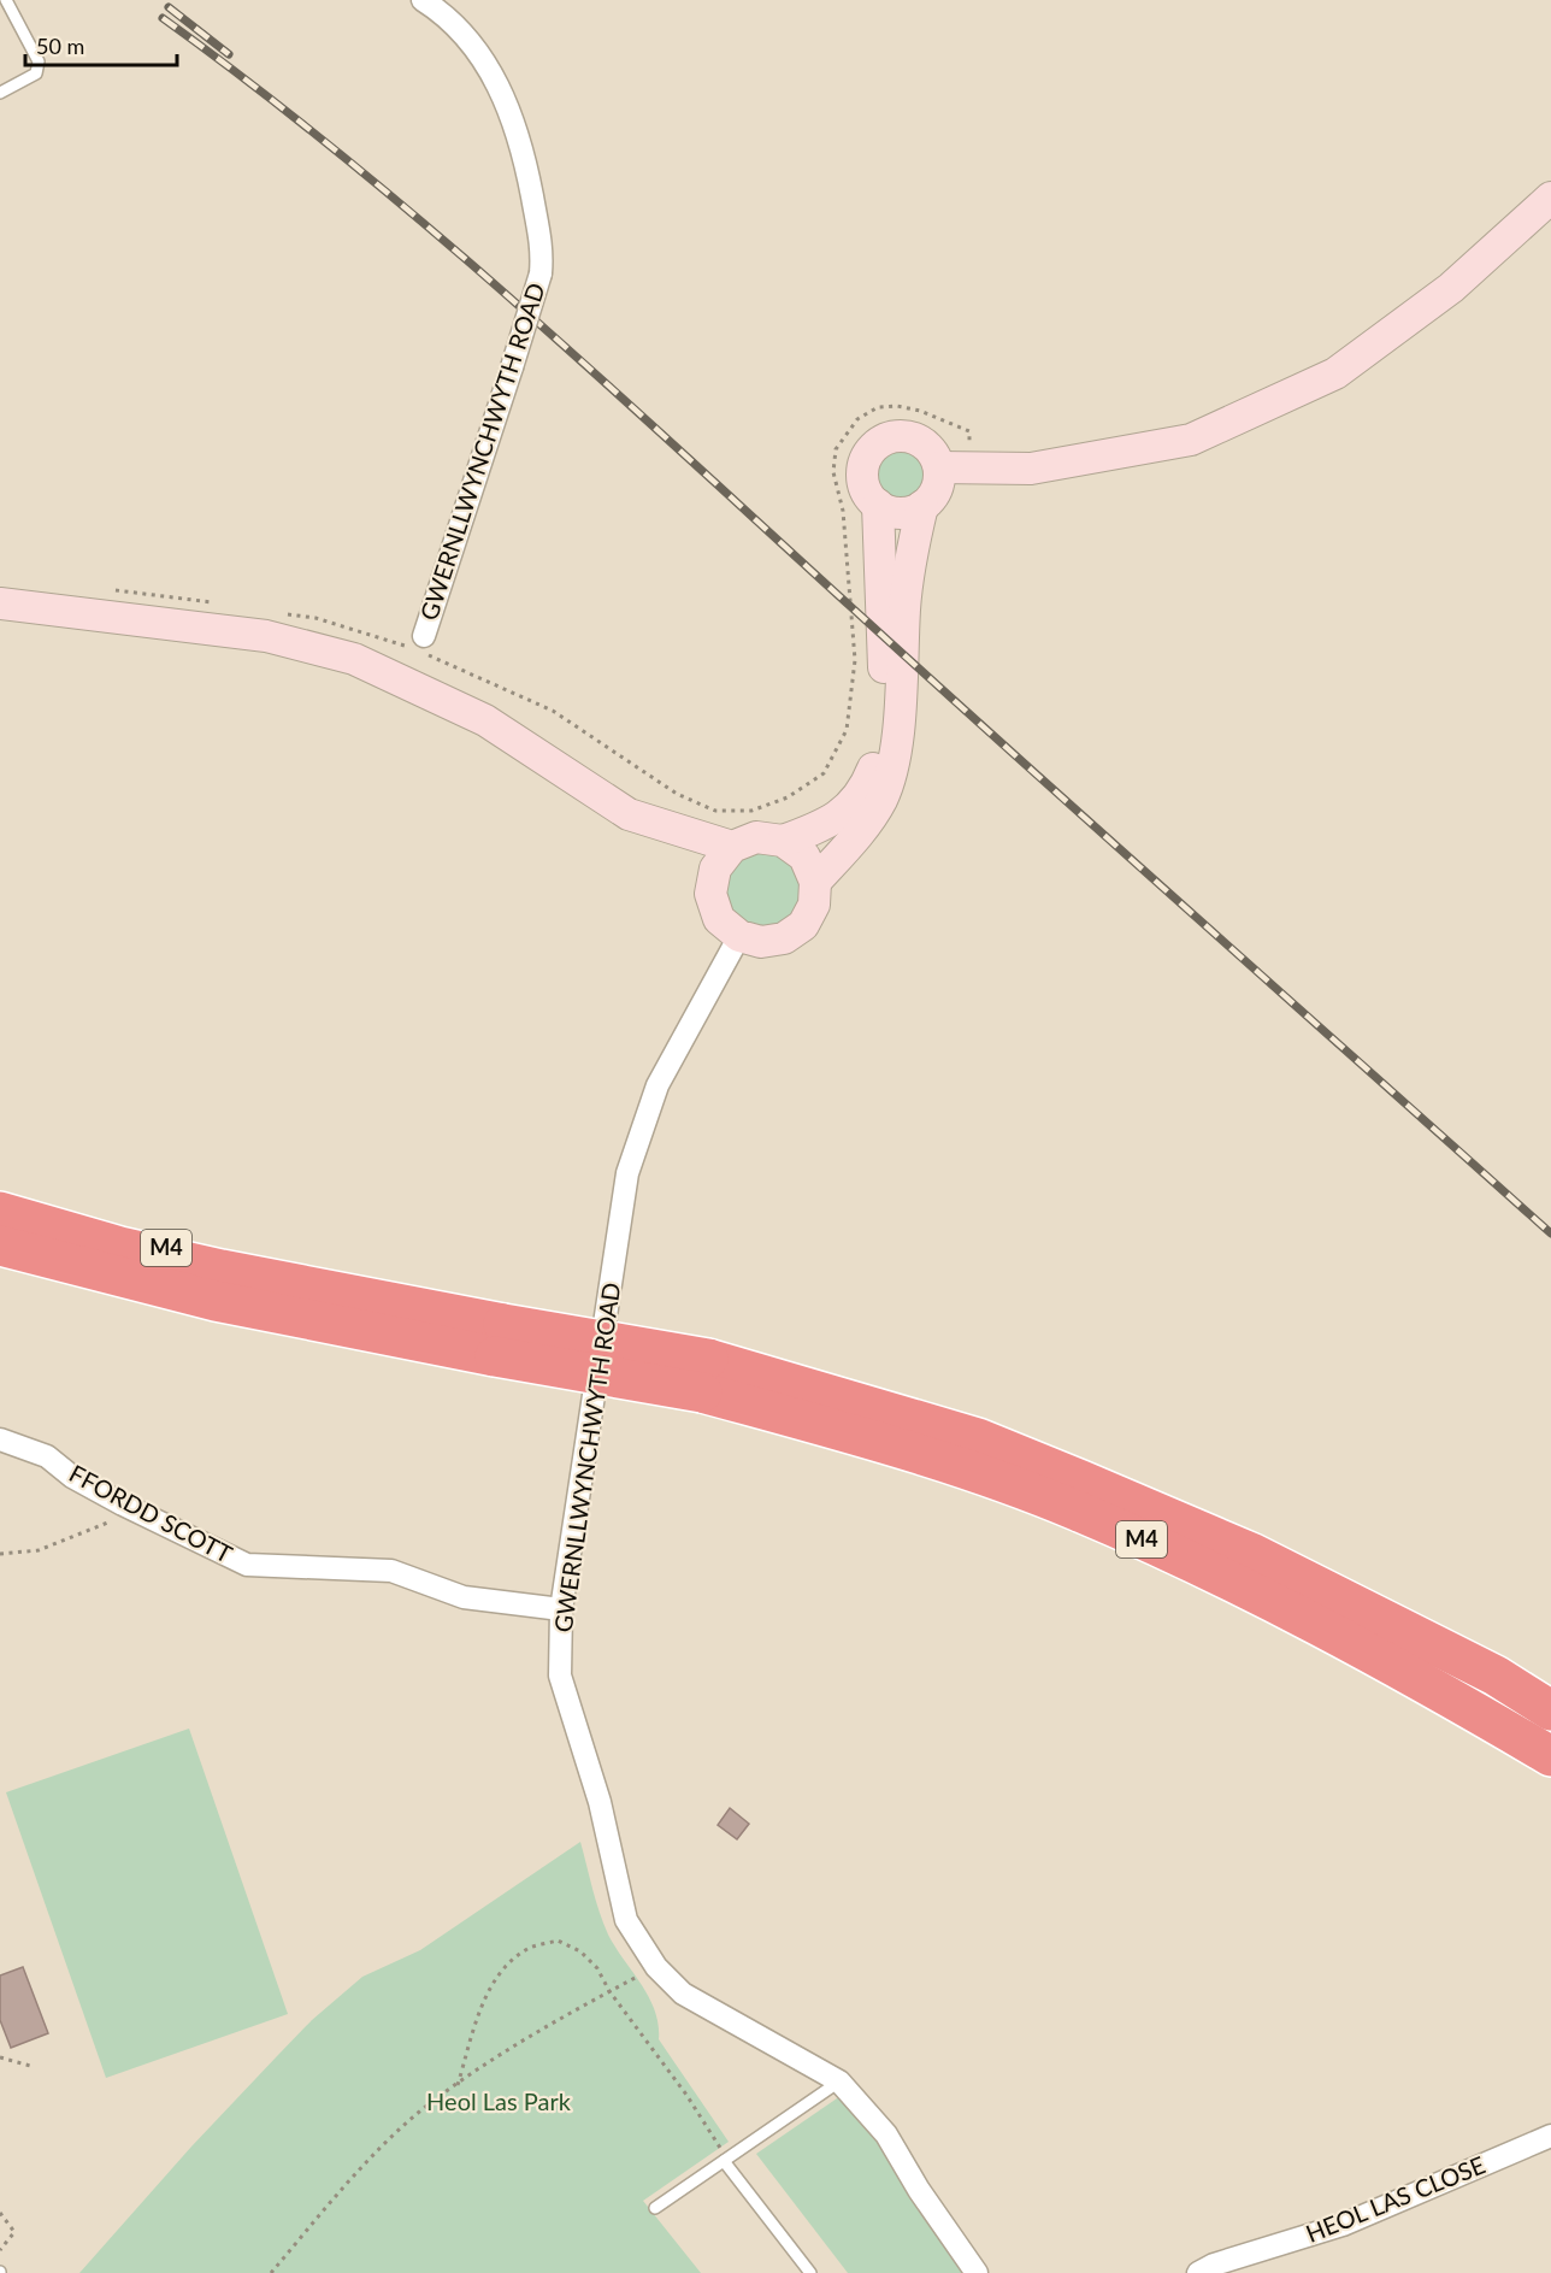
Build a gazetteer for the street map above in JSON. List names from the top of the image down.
{
  "streets": {
    "highway": ["M4"],
    "street": ["GWERNLLWYNCHWYTH ROAD", "FFORDD SCOTT", "HEOL LAS CLOSE"]
  },
  "crossings": [
    ["GWERNLLWYNCHWYTH ROAD", "FFORDD SCOTT"]
  ],
  "parks": ["Heol Las Park"],
  "scale_bar": "50 m"
}
